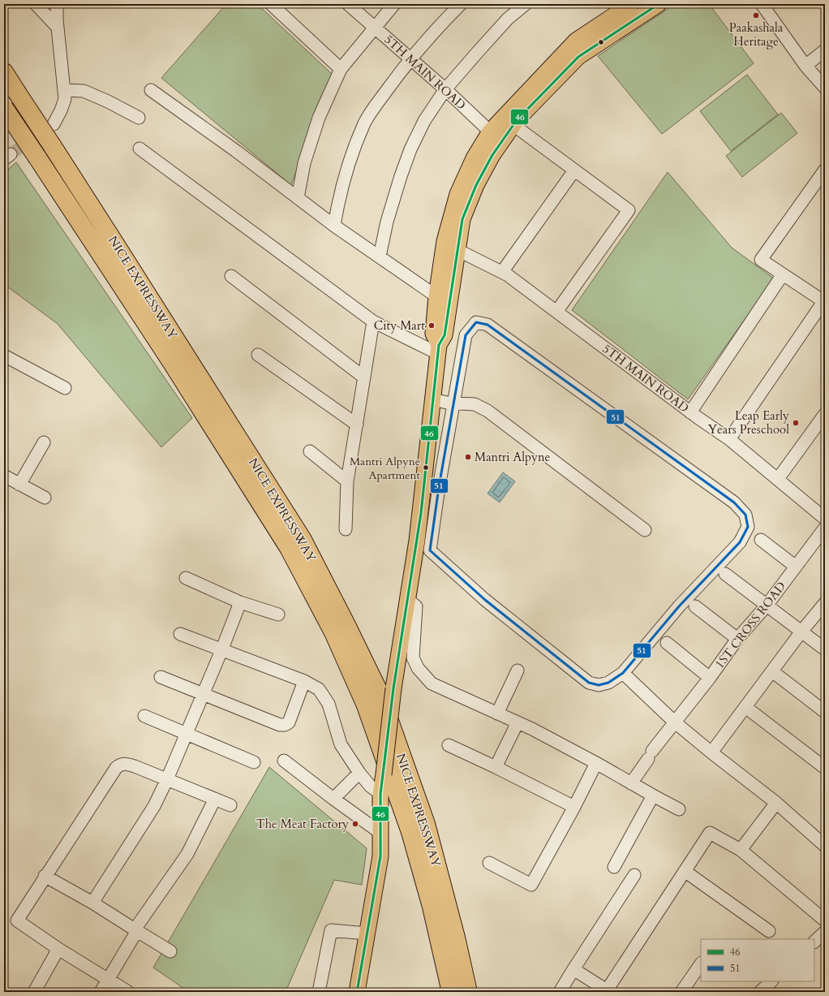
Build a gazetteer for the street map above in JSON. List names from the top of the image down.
{
  "streets": {
    "highway": ["NICE EXPRESSWAY"],
    "street": ["5TH MAIN ROAD", "1ST CROSS ROAD"]
  },
  "places": [
    "Paakashala Heritage",
    "City Mart",
    "Leap Early Years Preschool",
    "Mantri Alpyne",
    "Mantri Alpyne Apartment",
    "The Meat Factory"
  ],
  "lines": ["transit line 46", "transit line 51"],
  "legend": ["46", "51"]
}
